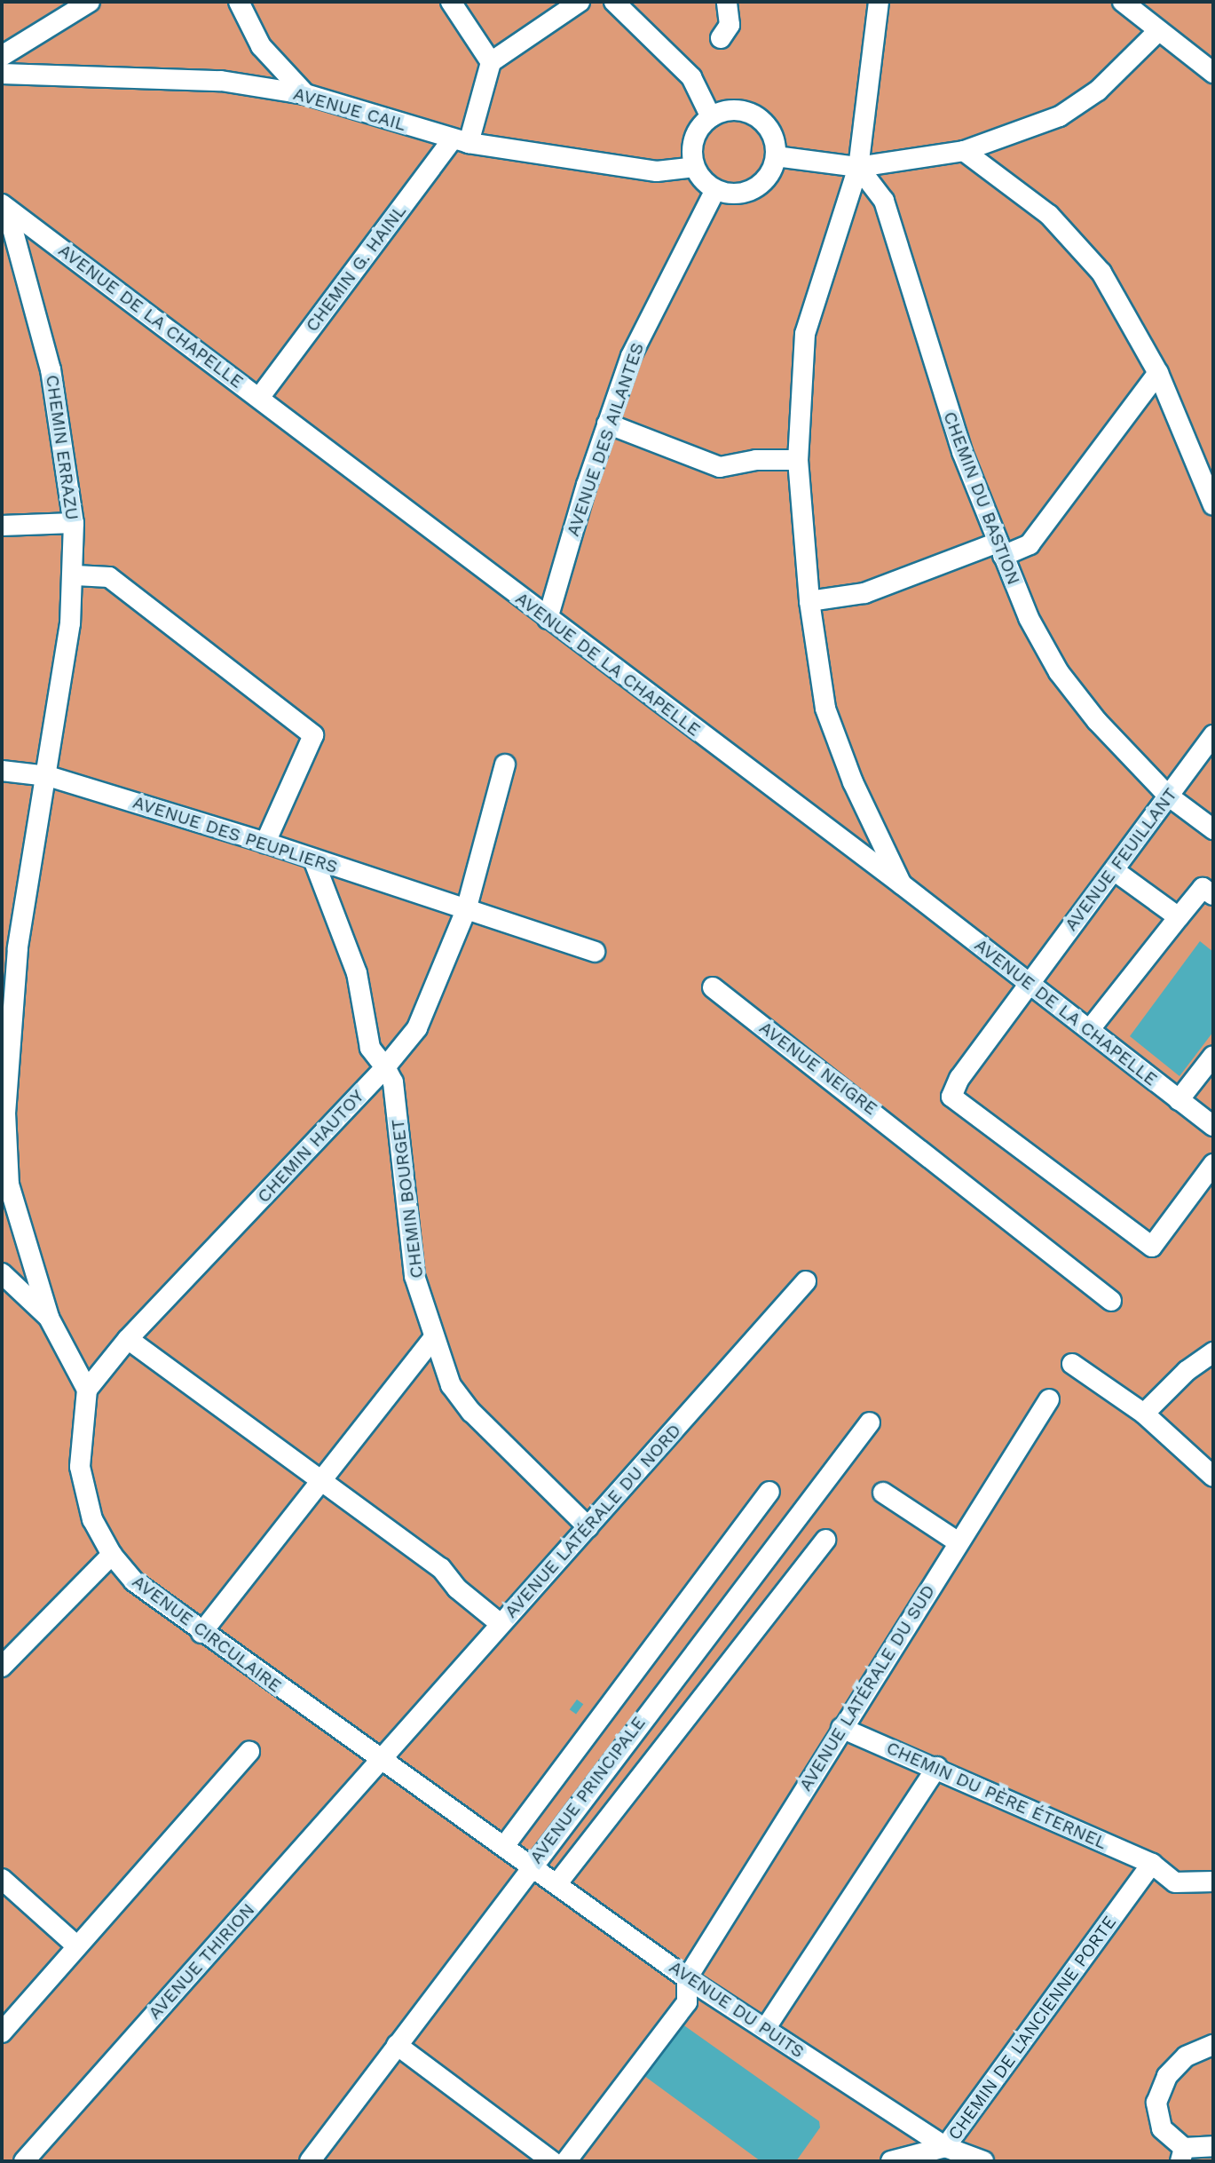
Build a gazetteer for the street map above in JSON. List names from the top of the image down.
{
  "streets": {
    "lane": [
      "AVENUE CAIL",
      "CHEMIN G. HAINL",
      "AVENUE DE LA CHAPELLE",
      "AVENUE DES AILANTES",
      "CHEMIN ERRAZU",
      "CHEMIN DU BASTION",
      "AVENUE DES PEUPLIERS",
      "AVENUE FEUILLANT",
      "AVENUE NEIGRE",
      "CHEMIN HAUTOY",
      "CHEMIN BOURGET",
      "AVENUE LATÉRALE DU NORD",
      "AVENUE CIRCULAIRE",
      "AVENUE LATÉRALE DU SUD",
      "AVENUE PRINCIPALE",
      "CHEMIN DU PÈRE ÉTERNEL",
      "AVENUE THIRION",
      "AVENUE DU PUITS",
      "CHEMIN DE L'ANCIENNE PORTE"
    ]
  },
  "crossings": [
    ["AVENUE CAIL", "CHEMIN G. HAINL"],
    ["AVENUE CAIL", "AVENUE DES AILANTES"],
    ["CHEMIN G. HAINL", "AVENUE DE LA CHAPELLE"],
    ["AVENUE DE LA CHAPELLE", "AVENUE DES AILANTES"],
    ["AVENUE DE LA CHAPELLE", "CHEMIN ERRAZU"],
    ["AVENUE DE LA CHAPELLE", "AVENUE FEUILLANT"],
    ["CHEMIN ERRAZU", "AVENUE DES PEUPLIERS"],
    ["CHEMIN DU BASTION", "AVENUE FEUILLANT"],
    ["CHEMIN HAUTOY", "CHEMIN BOURGET"],
    ["CHEMIN HAUTOY", "AVENUE CIRCULAIRE"],
    ["CHEMIN BOURGET", "AVENUE LATÉRALE DU NORD"],
    ["AVENUE LATÉRALE DU NORD", "AVENUE CIRCULAIRE"],
    ["AVENUE LATÉRALE DU NORD", "AVENUE THIRION"],
    ["AVENUE CIRCULAIRE", "AVENUE PRINCIPALE"],
    ["AVENUE CIRCULAIRE", "AVENUE THIRION"],
    ["AVENUE CIRCULAIRE", "AVENUE DU PUITS"],
    ["AVENUE LATÉRALE DU SUD", "CHEMIN DU PÈRE ÉTERNEL"],
    ["AVENUE LATÉRALE DU SUD", "AVENUE DU PUITS"],
    ["AVENUE PRINCIPALE", "AVENUE DU PUITS"],
    ["CHEMIN DU PÈRE ÉTERNEL", "CHEMIN DE L'ANCIENNE PORTE"],
    ["AVENUE DU PUITS", "CHEMIN DE L'ANCIENNE PORTE"]
  ]
}
